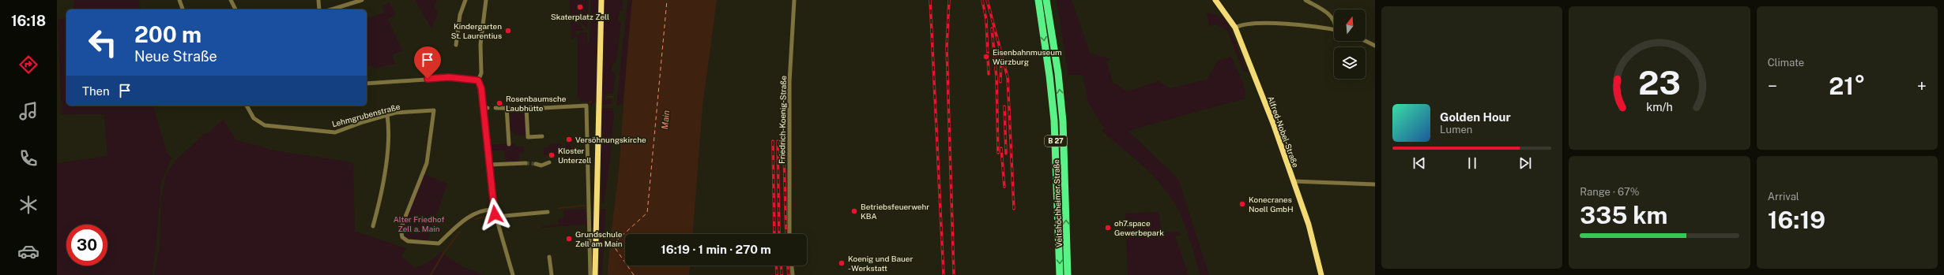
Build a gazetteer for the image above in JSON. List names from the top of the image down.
{
  "streets": {
    "highway": ["B 27", "Veitshöchheimer Straße"],
    "street": ["Lehmgrubenstraße", "Friedrich-Koenig-Straße", "Alfred-Nobel-Straße"]
  },
  "water": ["Main"],
  "parks": ["Alter Friedhof Zell a. Main"],
  "places": [
    "Skaterplatz Zell",
    "Kindergarten St. Laurentius",
    "Eisenbahnmuseum Würzburg",
    "Rosenbaumsche Laubhütte",
    "Versöhnungskirche",
    "Kloster Unterzell",
    "Konecranes Noell GmbH",
    "Betriebsfeuerwehr KBA",
    "oh7.space Gewerbepark",
    "Grundschule Zell am Main",
    "Koenig und Bauer - Werkstatt"
  ],
  "north": "top",
  "page": {
    "tabs": "16:18",
    "tile": [
      "Climate",
      ["Range · 67%", "335 km"],
      ["Arrival", "16:19"]
    ],
    "turn": ["200 m", "Neue Straße"],
    "heat": ["−", "21°", "+"],
    "then": "Then",
    "song": ["Golden Hour", "Lumen"],
    "limit": "30",
    "trip": "16:19 · 1 min · 270 m",
    "gauge": ["23", "km/h"]
  }
}
